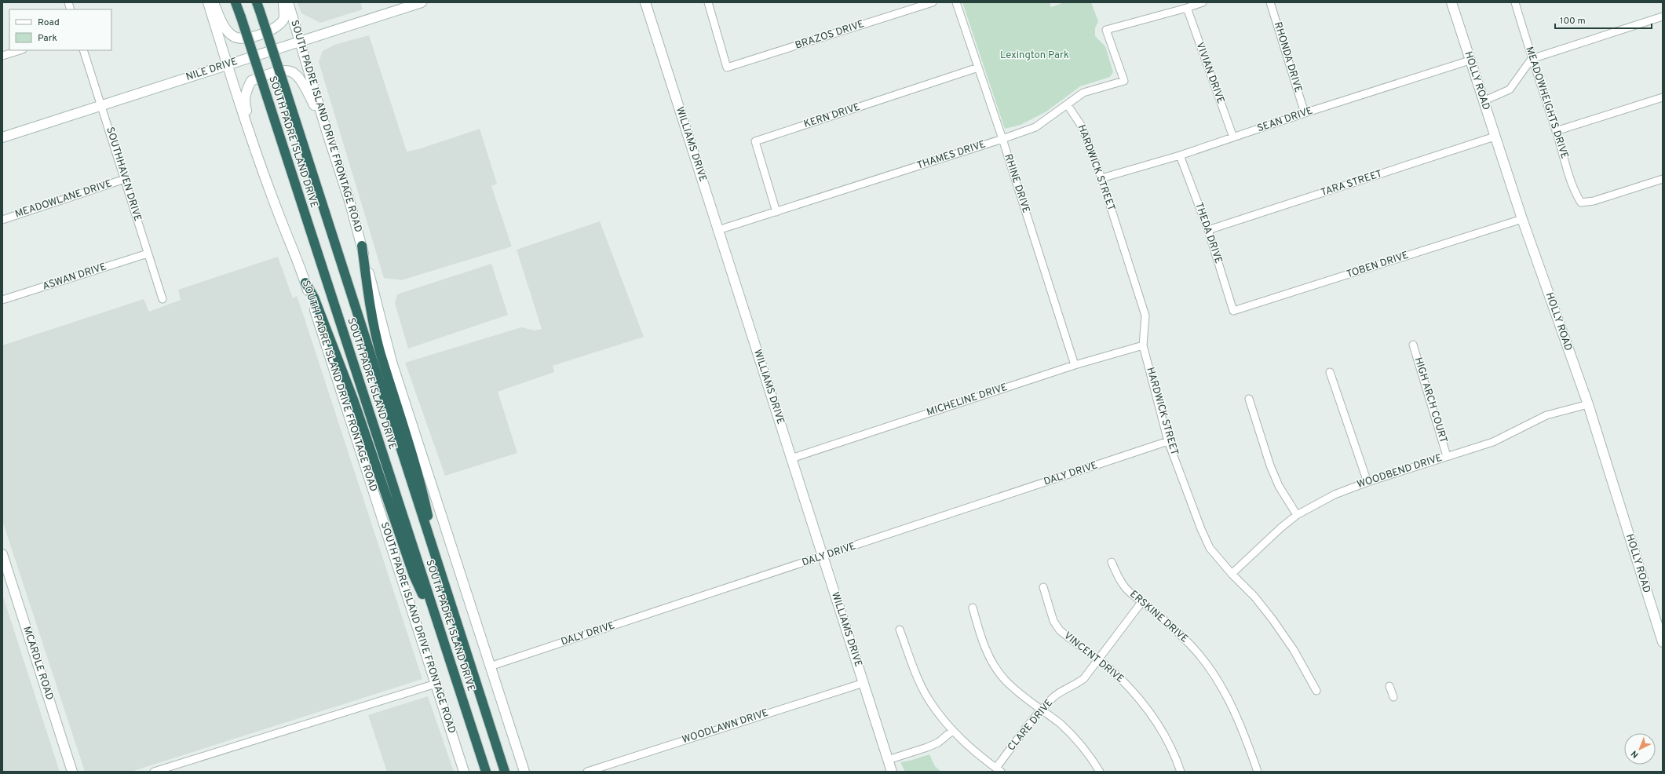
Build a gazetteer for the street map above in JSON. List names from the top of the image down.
{
  "streets": {
    "highway": ["SOUTH PADRE ISLAND DRIVE"],
    "main road": [
      "NILE DRIVE",
      "HOLLY ROAD",
      "SOUTH PADRE ISLAND DRIVE FRONTAGE ROAD",
      "WILLIAMS DRIVE",
      "MCARDLE ROAD"
    ],
    "street": [
      "BRAZOS DRIVE",
      "RHONDA DRIVE",
      "VIVIAN DRIVE",
      "MEADOWHEIGHTS DRIVE",
      "KERN DRIVE",
      "SEAN DRIVE",
      "THAMES DRIVE",
      "HARDWICK STREET",
      "SOUTHHAVEN DRIVE",
      "RHINE DRIVE",
      "TARA STREET",
      "MEADOWLANE DRIVE",
      "THEDA DRIVE",
      "TOBEN DRIVE",
      "ASWAN DRIVE",
      "MICHELINE DRIVE",
      "HIGH ARCH COURT",
      "WOODBEND DRIVE",
      "DALY DRIVE",
      "ERSKINE DRIVE",
      "VINCENT DRIVE",
      "CLARE DRIVE",
      "WOODLAWN DRIVE"
    ]
  },
  "crossings": [
    ["RHONDA DRIVE", "SEAN DRIVE"],
    ["NILE DRIVE", "SOUTH PADRE ISLAND DRIVE FRONTAGE ROAD"],
    ["NILE DRIVE", "SOUTHHAVEN DRIVE"],
    ["VIVIAN DRIVE", "SEAN DRIVE"],
    ["VIVIAN DRIVE", "THAMES DRIVE"],
    ["HOLLY ROAD", "SEAN DRIVE"],
    ["HOLLY ROAD", "TARA STREET"],
    ["HOLLY ROAD", "TOBEN DRIVE"],
    ["HOLLY ROAD", "WOODBEND DRIVE"],
    ["KERN DRIVE", "THAMES DRIVE"],
    ["KERN DRIVE", "RHINE DRIVE"],
    ["SEAN DRIVE", "HARDWICK STREET"],
    ["SEAN DRIVE", "THEDA DRIVE"],
    ["SOUTH PADRE ISLAND DRIVE FRONTAGE ROAD", "DALY DRIVE"],
    ["WILLIAMS DRIVE", "THAMES DRIVE"],
    ["WILLIAMS DRIVE", "MICHELINE DRIVE"],
    ["WILLIAMS DRIVE", "DALY DRIVE"],
    ["WILLIAMS DRIVE", "WOODLAWN DRIVE"],
    ["THAMES DRIVE", "HARDWICK STREET"],
    ["THAMES DRIVE", "RHINE DRIVE"],
    ["HARDWICK STREET", "MICHELINE DRIVE"],
    ["HARDWICK STREET", "WOODBEND DRIVE"],
    ["HARDWICK STREET", "DALY DRIVE"],
    ["SOUTHHAVEN DRIVE", "MEADOWLANE DRIVE"],
    ["SOUTHHAVEN DRIVE", "ASWAN DRIVE"],
    ["RHINE DRIVE", "MICHELINE DRIVE"],
    ["TARA STREET", "THEDA DRIVE"],
    ["THEDA DRIVE", "TOBEN DRIVE"],
    ["HIGH ARCH COURT", "WOODBEND DRIVE"],
    ["ERSKINE DRIVE", "CLARE DRIVE"],
    ["VINCENT DRIVE", "CLARE DRIVE"]
  ],
  "parks": ["Lexington Park"],
  "legend": ["Road", "Park"],
  "scale_bar": "100 m",
  "north": "bottom left"
}
